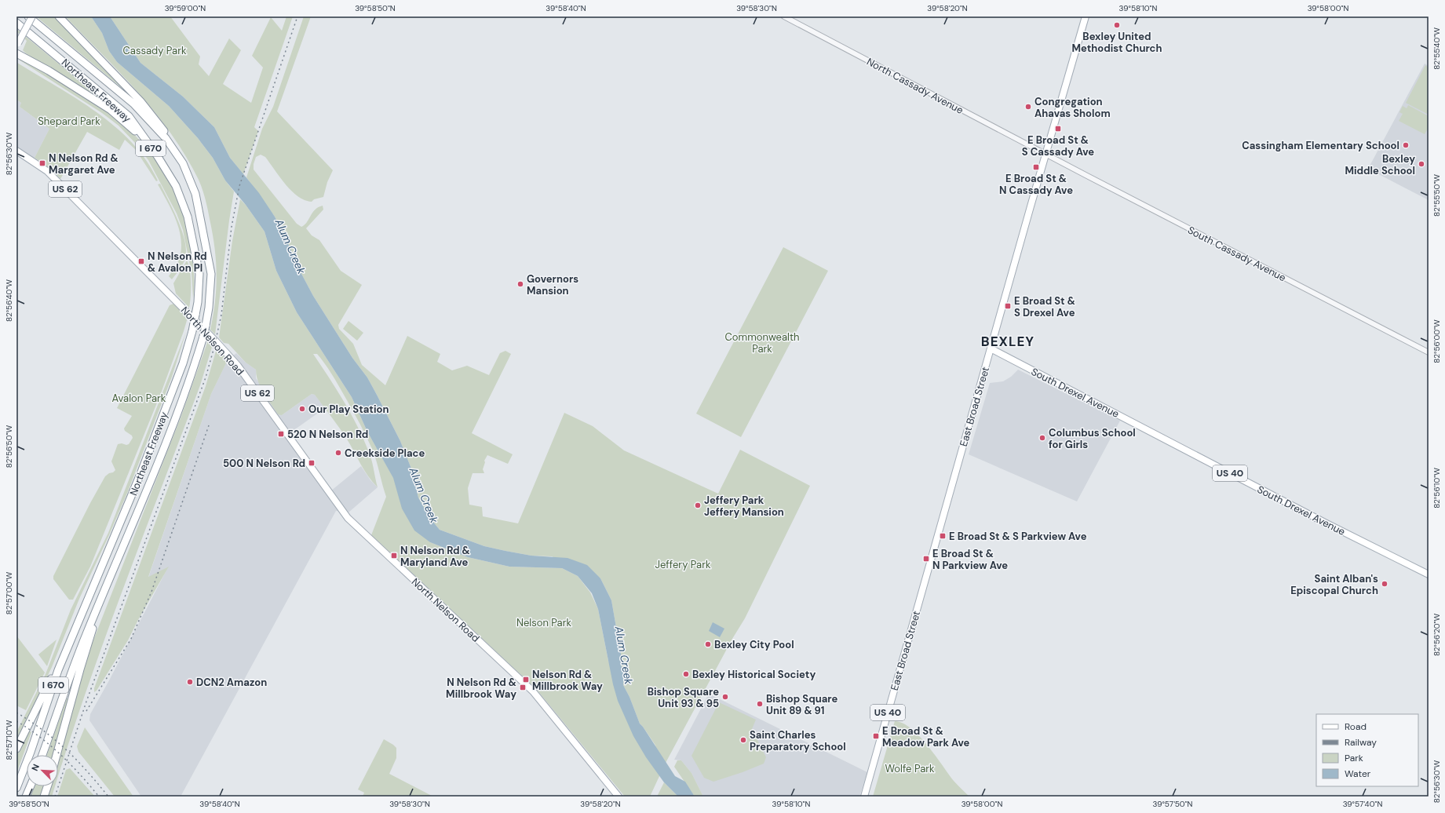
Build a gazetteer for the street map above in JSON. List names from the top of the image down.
{
  "streets": {
    "highway": ["Northeast Freeway", "I 670"],
    "main road": [
      "US 62",
      "North Nelson Road",
      "South Drexel Avenue",
      "East Broad Street",
      "US 40"
    ],
    "street": ["North Cassady Avenue", "South Cassady Avenue"]
  },
  "crossings": [
    ["North Cassady Avenue", "South Cassady Avenue"],
    ["North Cassady Avenue", "East Broad Street"],
    ["South Cassady Avenue", "East Broad Street"],
    ["South Drexel Avenue", "East Broad Street"]
  ],
  "districts": ["BEXLEY"],
  "water": ["Alum Creek"],
  "parks": [
    "Cassady Park",
    "Shepard Park",
    "Commonwealth Park",
    "Avalon Park",
    "Jeffery Park",
    "Nelson Park",
    "Wolfe Park"
  ],
  "places": {
    "other": [
      "Bexley United Methodist Church",
      "Congregation Ahavas Sholom",
      "Cassingham Elementary School",
      "Bexley Middle School",
      "Governors Mansion",
      "Our Play Station",
      "Columbus School for Girls",
      "Creekside Place",
      "Jeffery Park Jeffery Mansion",
      "Saint Alban's Episcopal Church",
      "Bexley City Pool",
      "Bexley Historical Society",
      "DCN2 Amazon",
      "Bishop Square Unit 93 & 95",
      "Bishop Square Unit 89 & 91",
      "Saint Charles Preparatory School"
    ],
    "transit": [
      "E Broad St & S Cassady Ave",
      "N Nelson Rd & Margaret Ave",
      "E Broad St & N Cassady Ave",
      "N Nelson Rd & Avalon Pl",
      "E Broad St & S Drexel Ave",
      "520 N Nelson Rd",
      "500 N Nelson Rd",
      "E Broad St & S Parkview Ave",
      "N Nelson Rd & Maryland Ave",
      "E Broad St & N Parkview Ave",
      "Nelson Rd & Millbrook Way",
      "N Nelson Rd & Millbrook Way",
      "E Broad St & Meadow Park Ave"
    ]
  },
  "legend": [
    "Road",
    "Railway",
    "Park",
    "Water"
  ],
  "north": "top left",
  "coordinates": [
    "39°59'00\"N",
    "39°58'50\"N",
    "39°58'40\"N",
    "39°58'30\"N",
    "39°58'20\"N",
    "39°58'10\"N",
    "39°58'00\"N",
    "82°55'40\"W",
    "82°56'30\"W",
    "82°55'50\"W",
    "82°56'40\"W",
    "82°56'00\"W",
    "82°56'50\"W",
    "82°56'10\"W",
    "82°57'00\"W",
    "82°56'20\"W",
    "82°57'10\"W",
    "39°57'50\"N",
    "39°57'40\"N"
  ]
}
